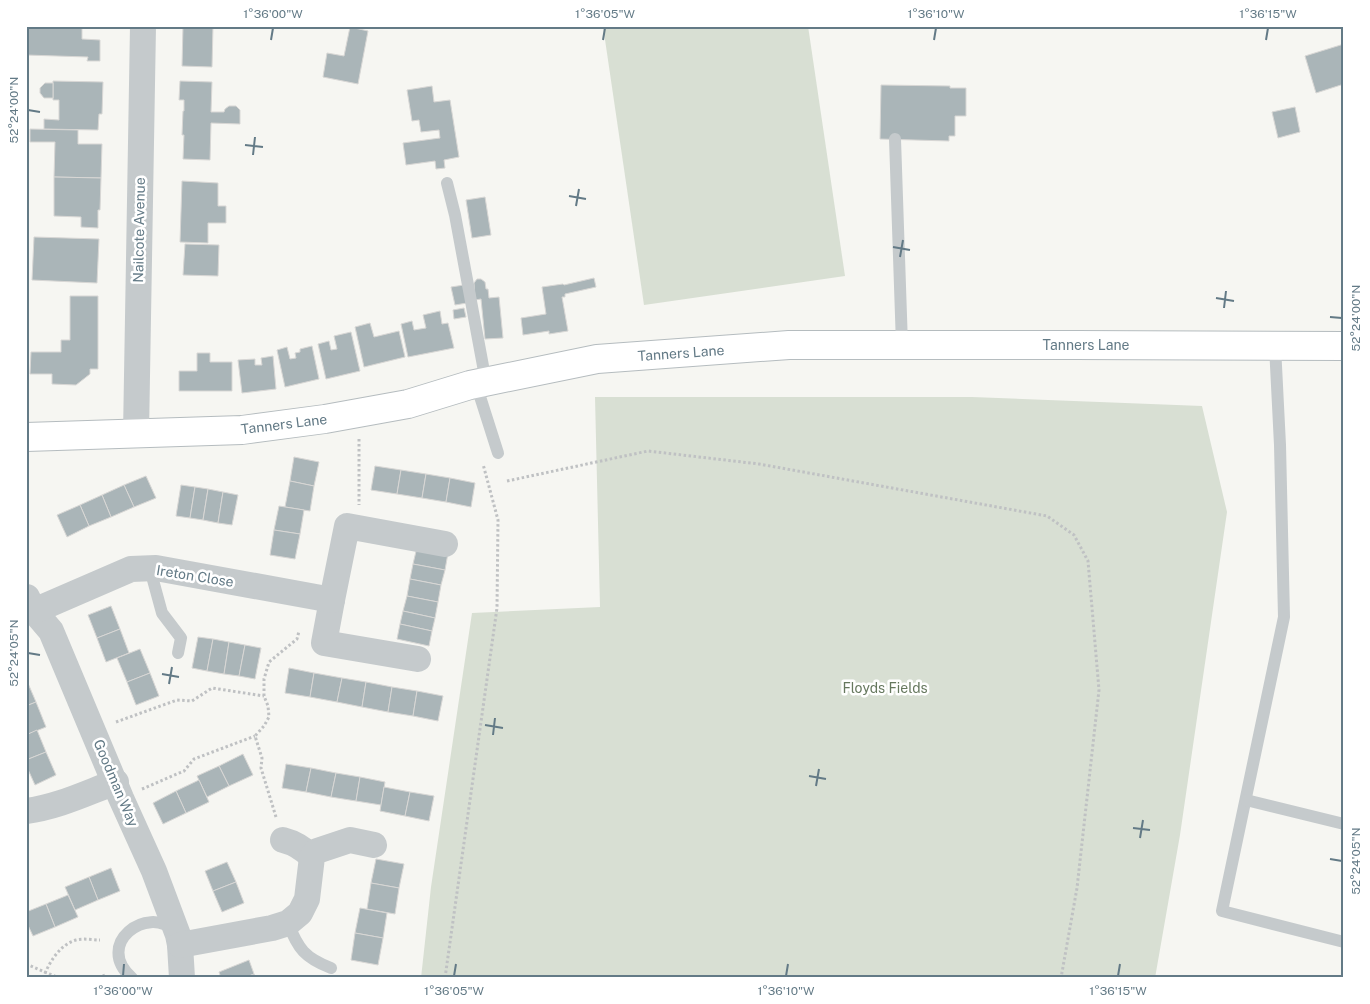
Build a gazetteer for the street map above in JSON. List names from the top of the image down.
{
  "streets": {
    "main road": ["Tanners Lane"],
    "street": ["Nailcote Avenue", "Ireton Close", "Goodman Way"]
  },
  "crossings": [
    ["Nailcote Avenue", "Tanners Lane"],
    ["Ireton Close", "Goodman Way"]
  ],
  "parks": ["Floyds Fields"],
  "coordinates": [
    "1°36'00\"W",
    "1°36'05\"W",
    "1°36'10\"W",
    "1°36'15\"W",
    "52°24'00\"N",
    "52°24'05\"N"
  ]
}
